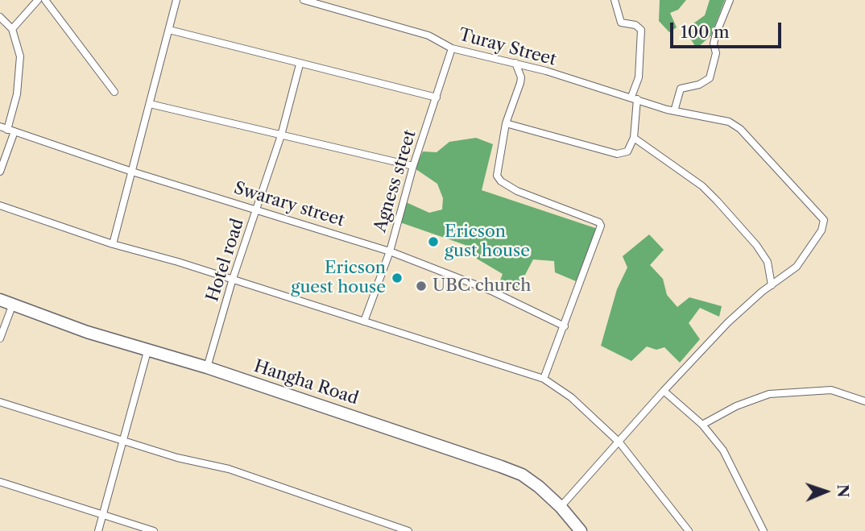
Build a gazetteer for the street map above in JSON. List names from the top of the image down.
{
  "streets": {
    "highway": ["Hangha Road"],
    "street": [
      "Turay Street",
      "Agness street",
      "Swarary street",
      "Hotel road"
    ]
  },
  "crossings": [
    ["Turay Street", "Agness street"],
    ["Agness street", "Swarary street"],
    ["Swarary street", "Hotel road"],
    ["Hotel road", "Hangha Road"]
  ],
  "places": ["Ericson gust house", "Ericson guest house", "UBC church"],
  "scale_bar": "100 m",
  "north": "right"
}
